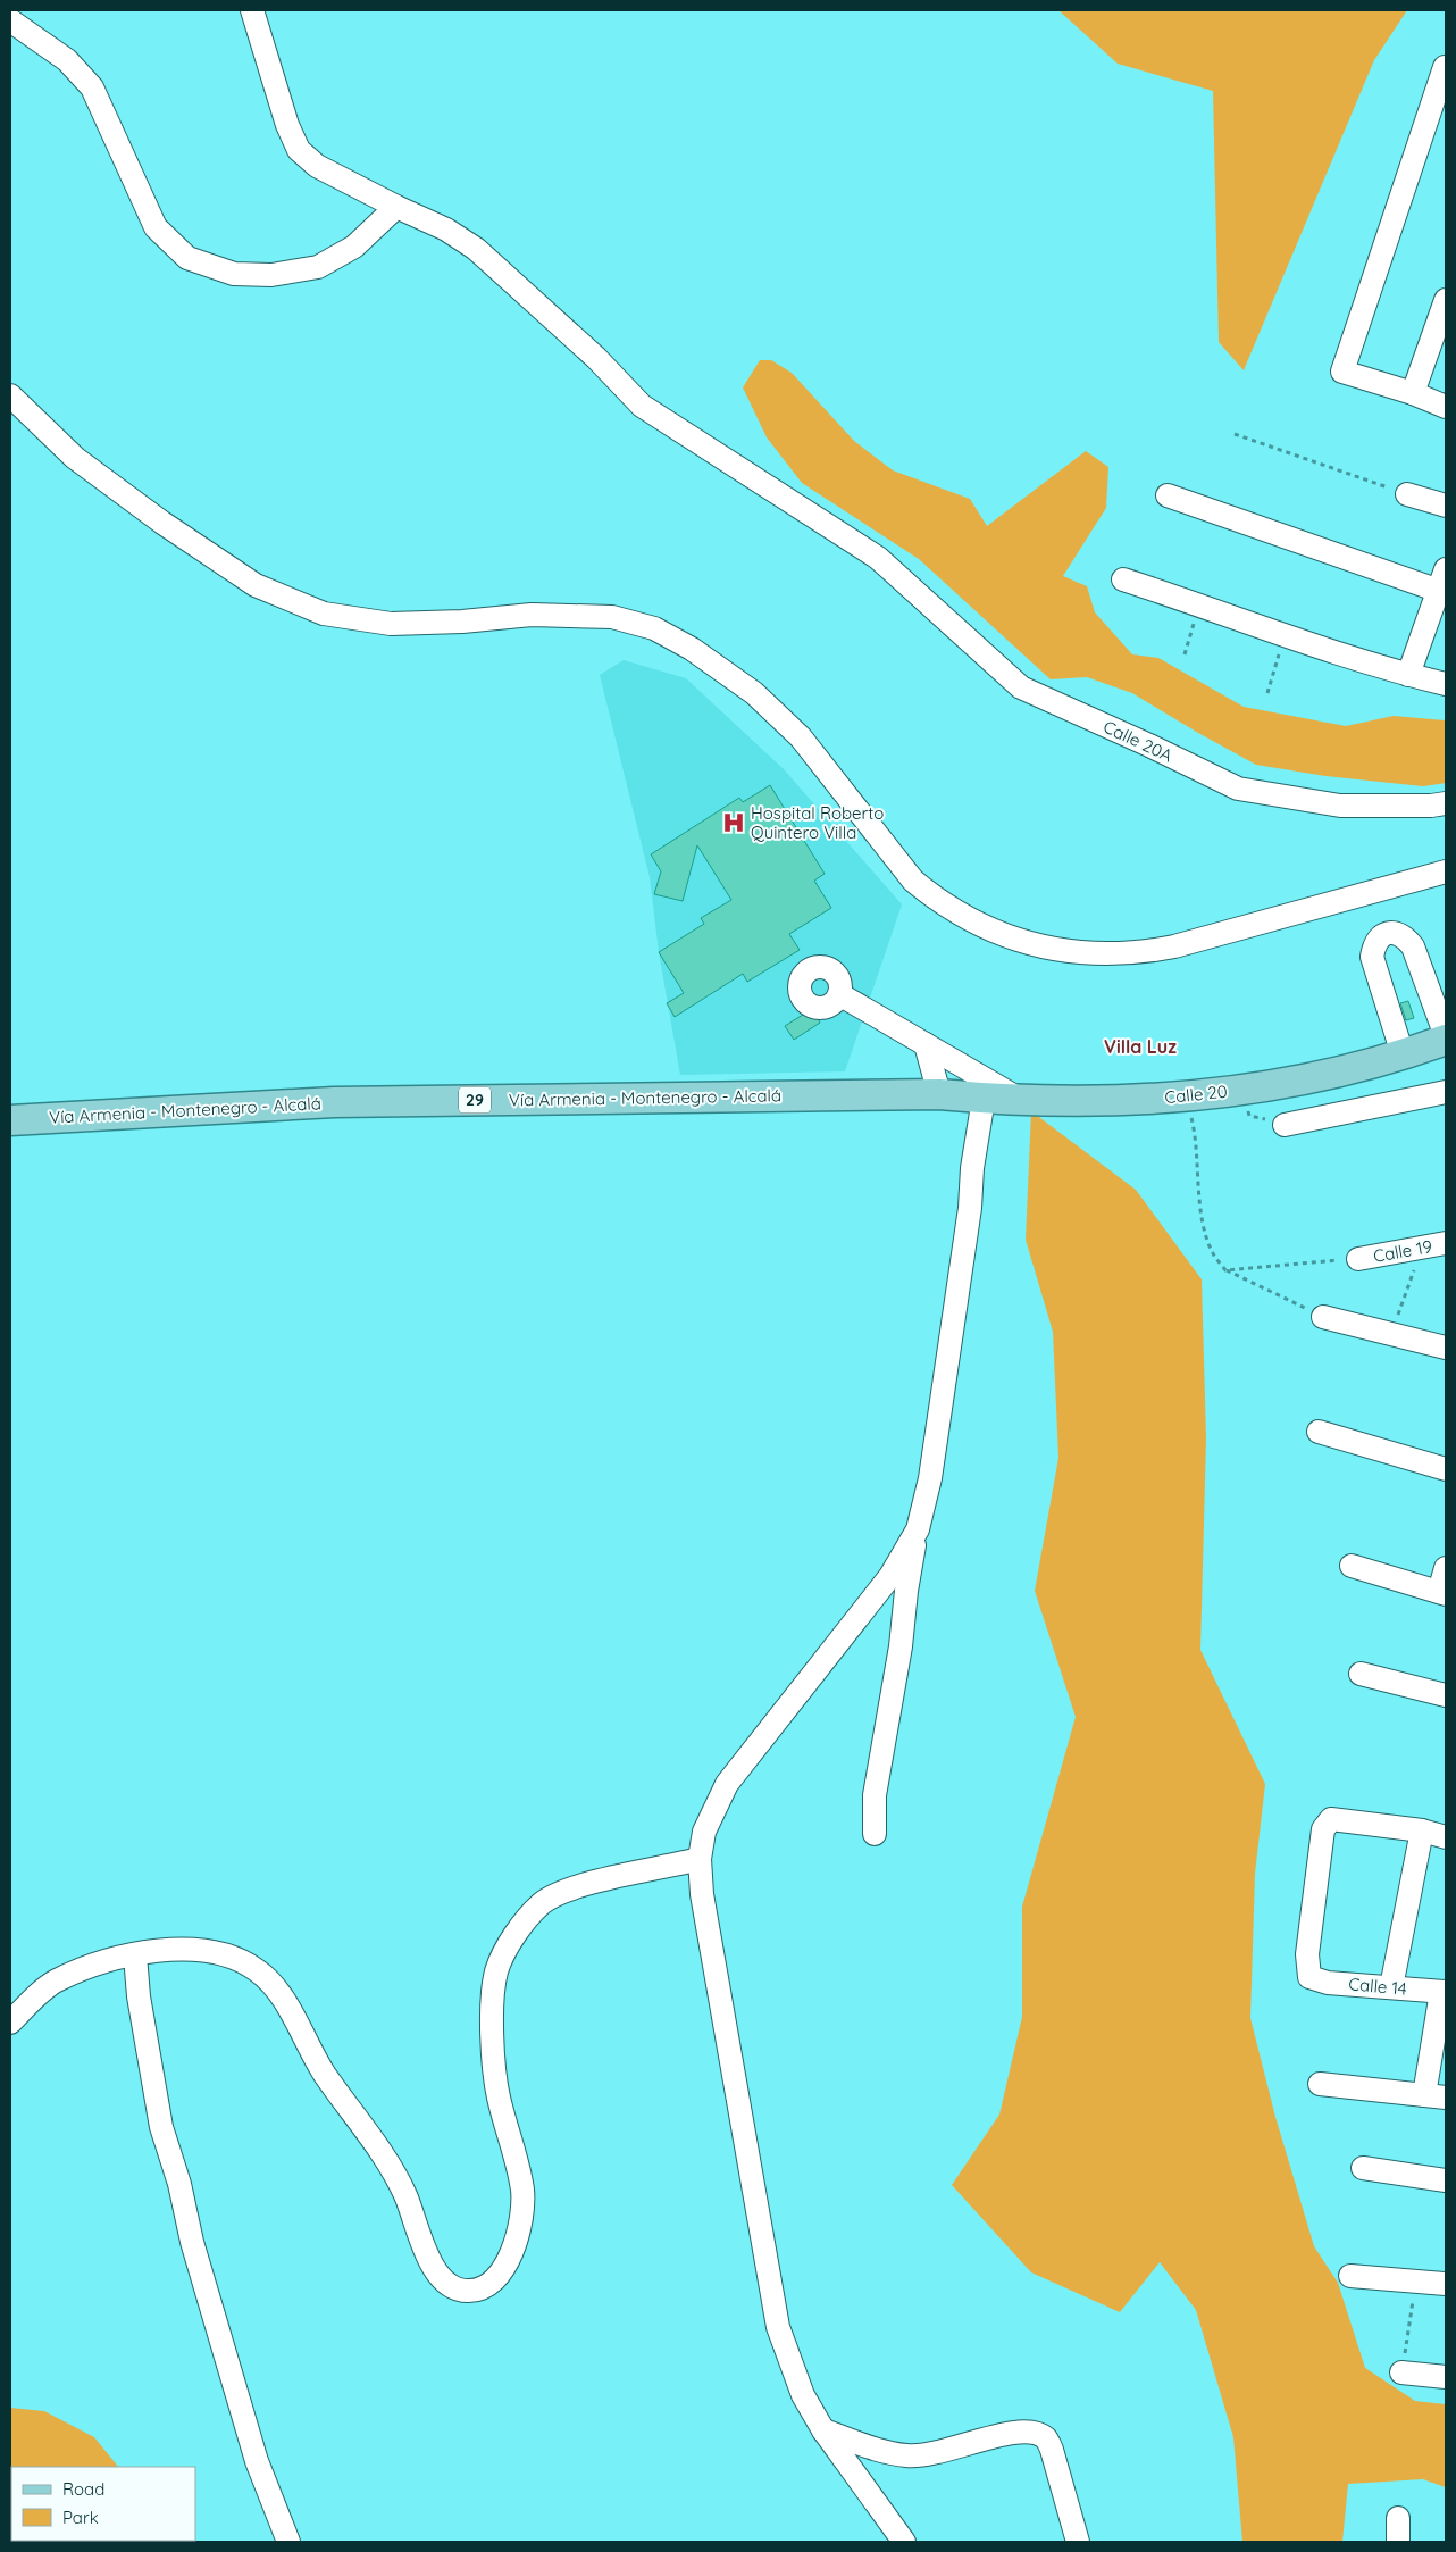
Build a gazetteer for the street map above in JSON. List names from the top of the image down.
{
  "streets": {
    "main road": ["Calle 20", "Vía Armenia - Montenegro - Alcalá", "29"],
    "street": ["Calle 20A", "Calle 19", "Calle 14"]
  },
  "crossings": [
    ["Calle 20", "Vía Armenia - Montenegro - Alcalá"]
  ],
  "districts": ["Villa Luz"],
  "places": {
    "hospital": ["Hospital Roberto Quintero Villa"]
  },
  "legend": ["Road", "Park"]
}
